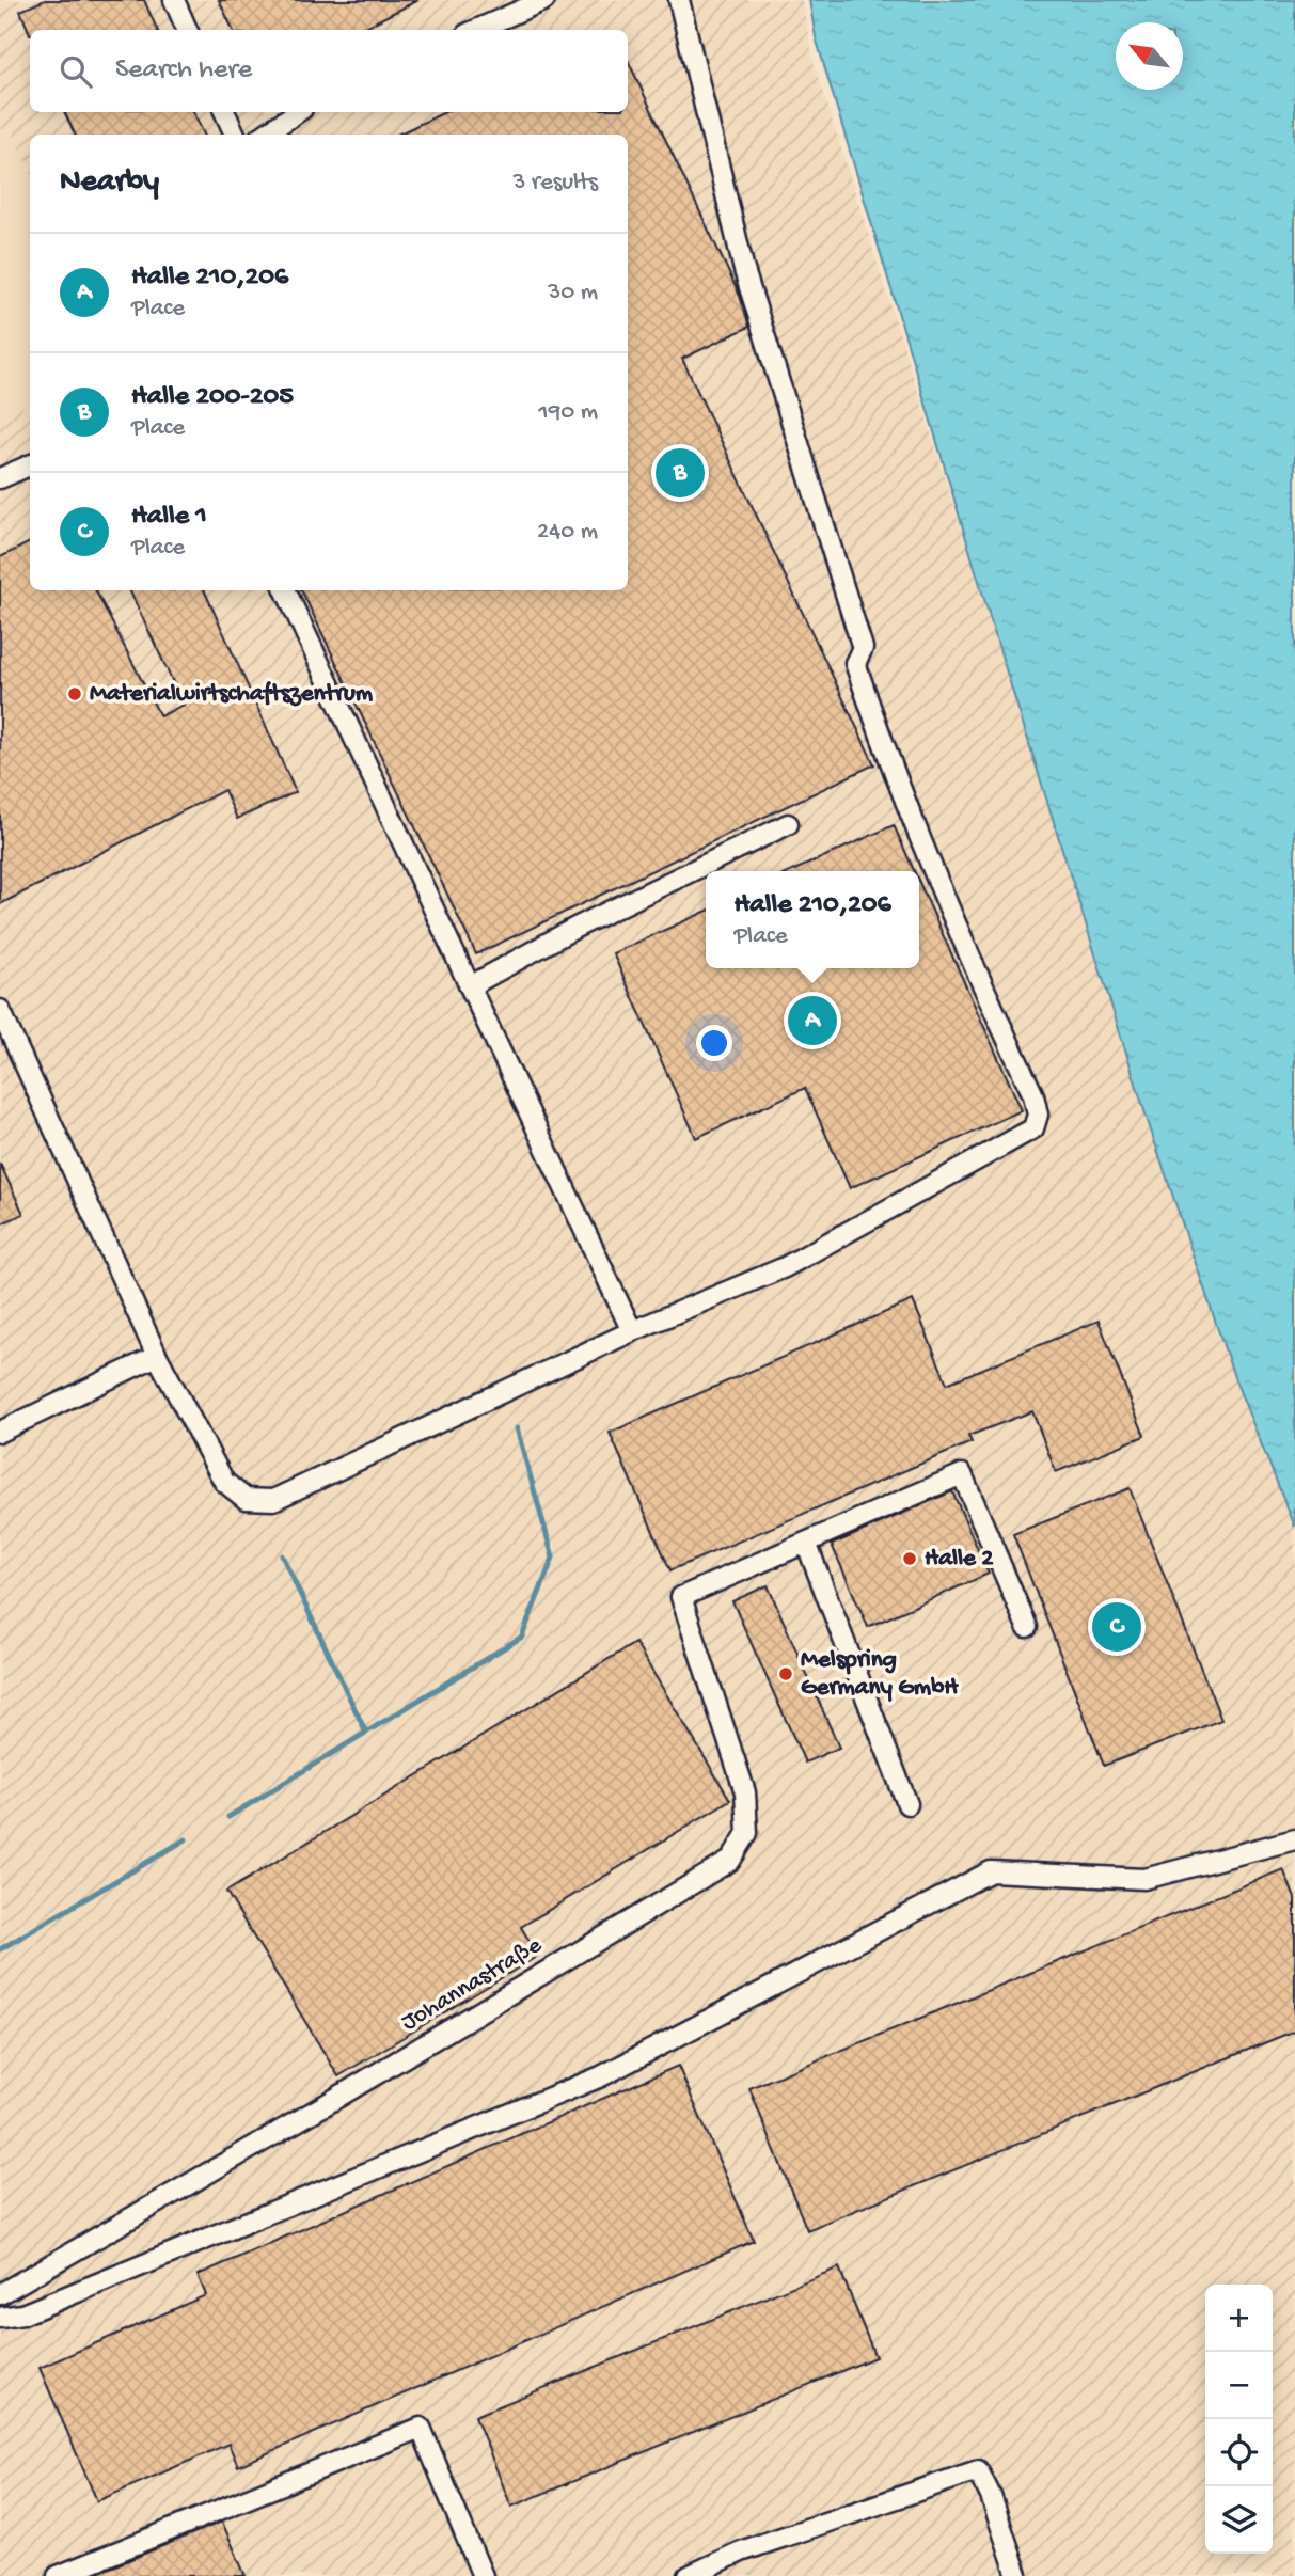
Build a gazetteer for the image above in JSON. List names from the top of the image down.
{
  "streets": {
    "street": ["Johannastraße"]
  },
  "places": ["Materialwirtschaftszentrum", "Halle 2", "Melspring Germany GmbH"],
  "north": "top left",
  "page": {
    "search": "Search here",
    "heading": ["Nearby", "3 results"],
    "list": [
      {
        "mark": "A",
        "name": "Halle 210,206",
        "note": "Place",
        "value": "30 m"
      },
      {
        "mark": "B",
        "name": "Halle 200-205",
        "note": "Place",
        "value": "190 m"
      },
      {
        "mark": "C",
        "name": "Halle 1",
        "note": "Place",
        "value": "240 m"
      }
    ],
    "pins": ["B", "A", "C"],
    "popup": ["Halle 210,206", "Place"],
    "map_buttons": ["+", "−"]
  }
}
